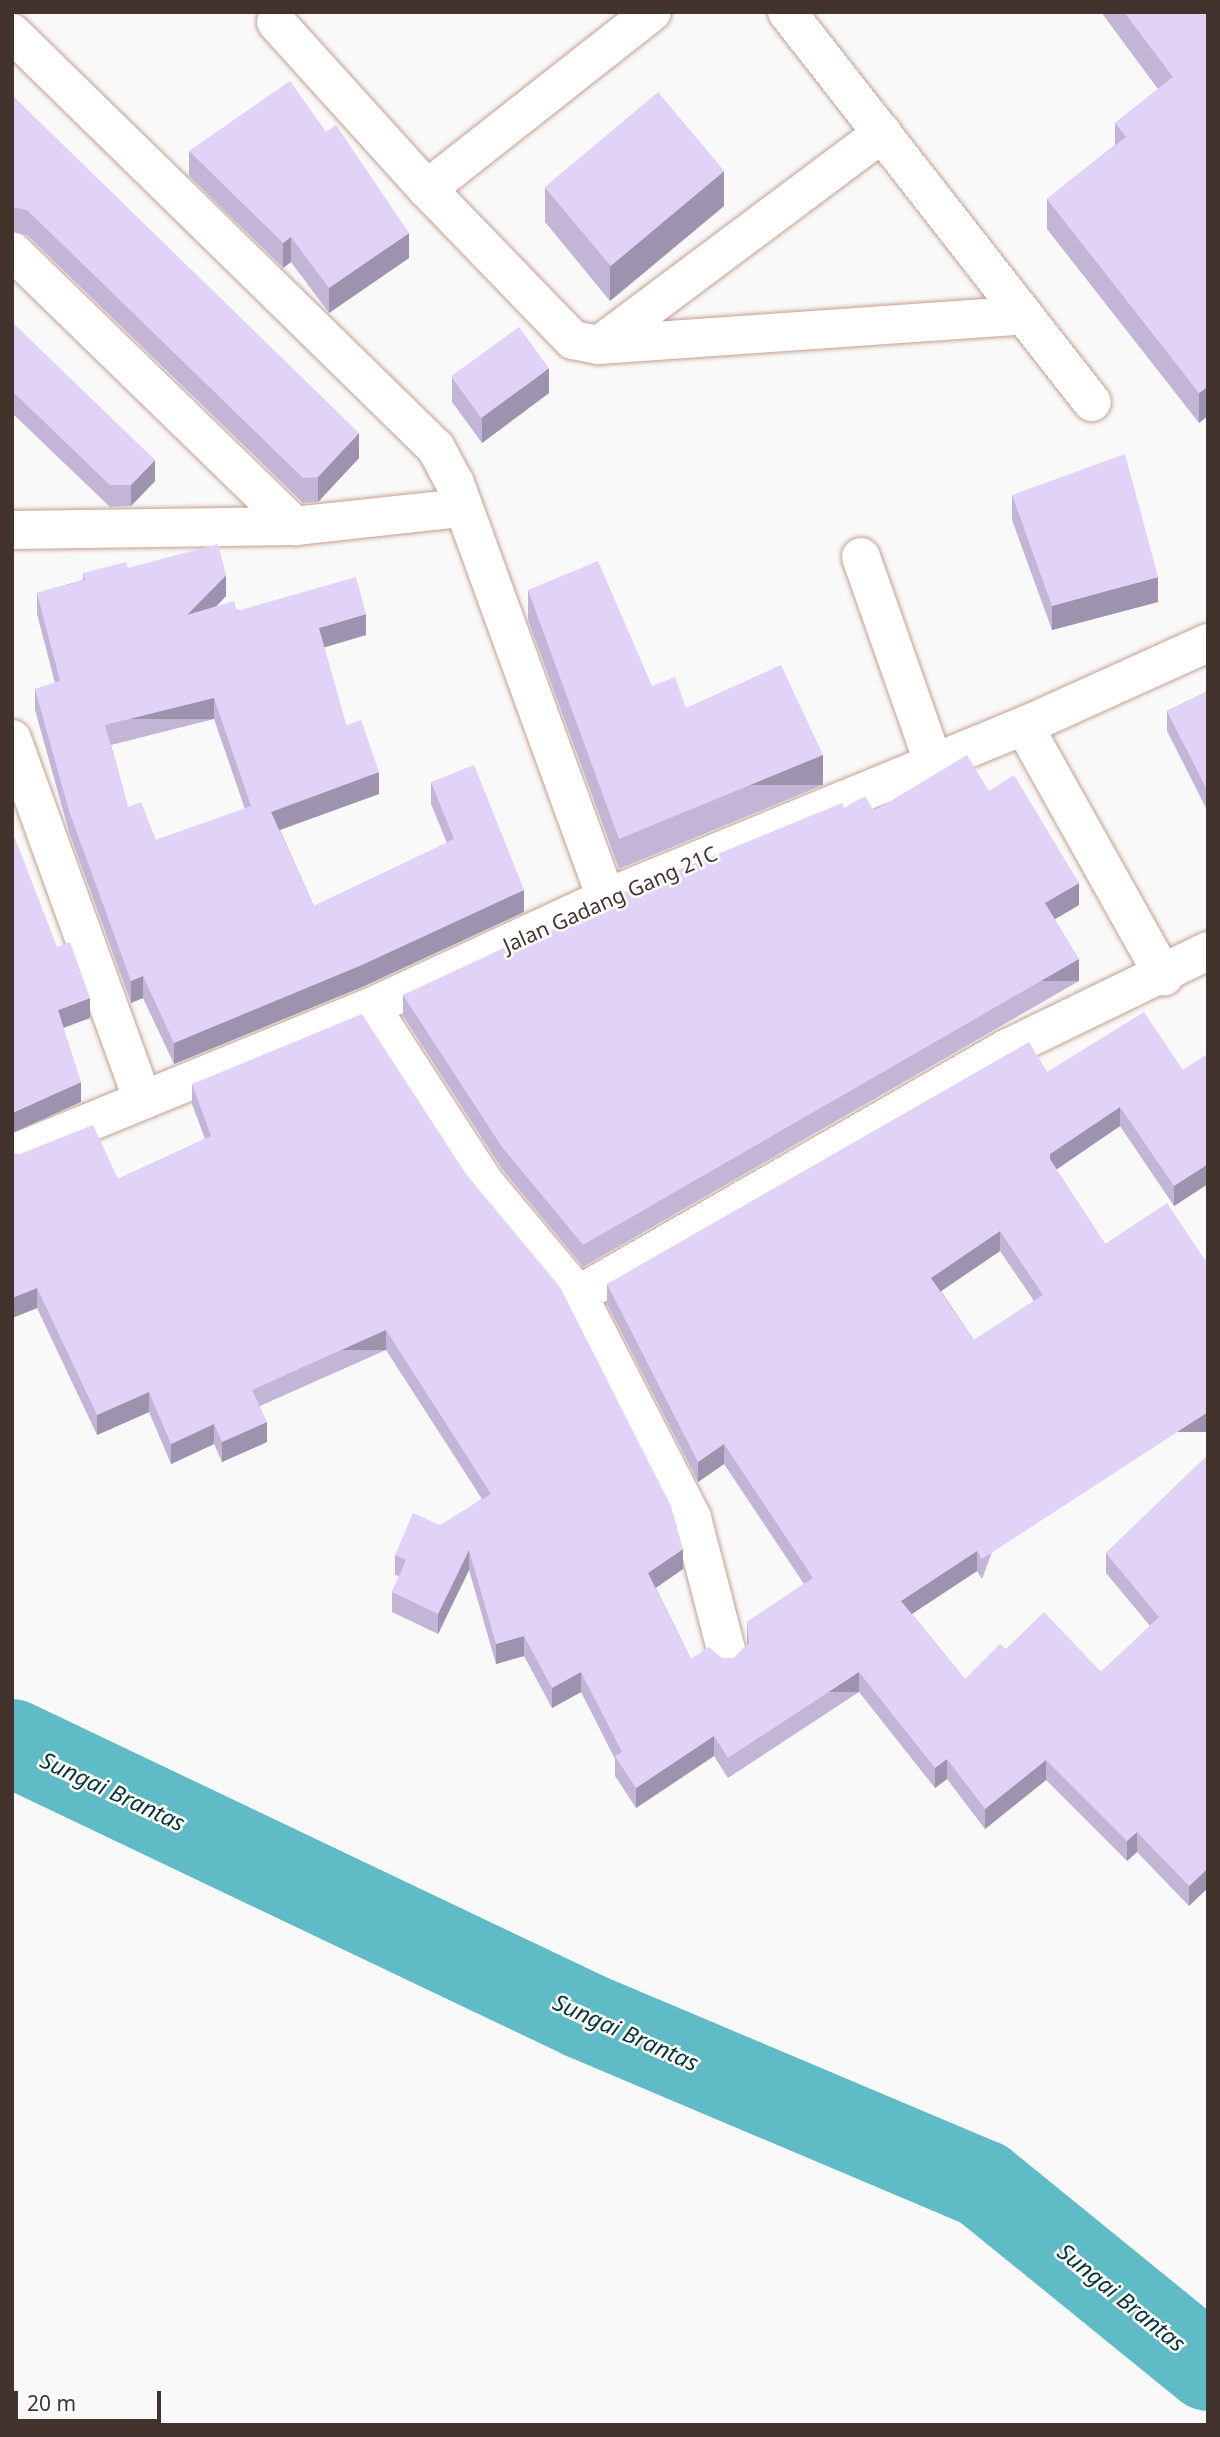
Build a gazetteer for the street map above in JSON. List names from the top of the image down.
{
  "streets": {
    "street": ["Jalan Gadang Gang 21C"]
  },
  "water": ["Sungai Brantas"],
  "scale_bar": "20 m"
}
